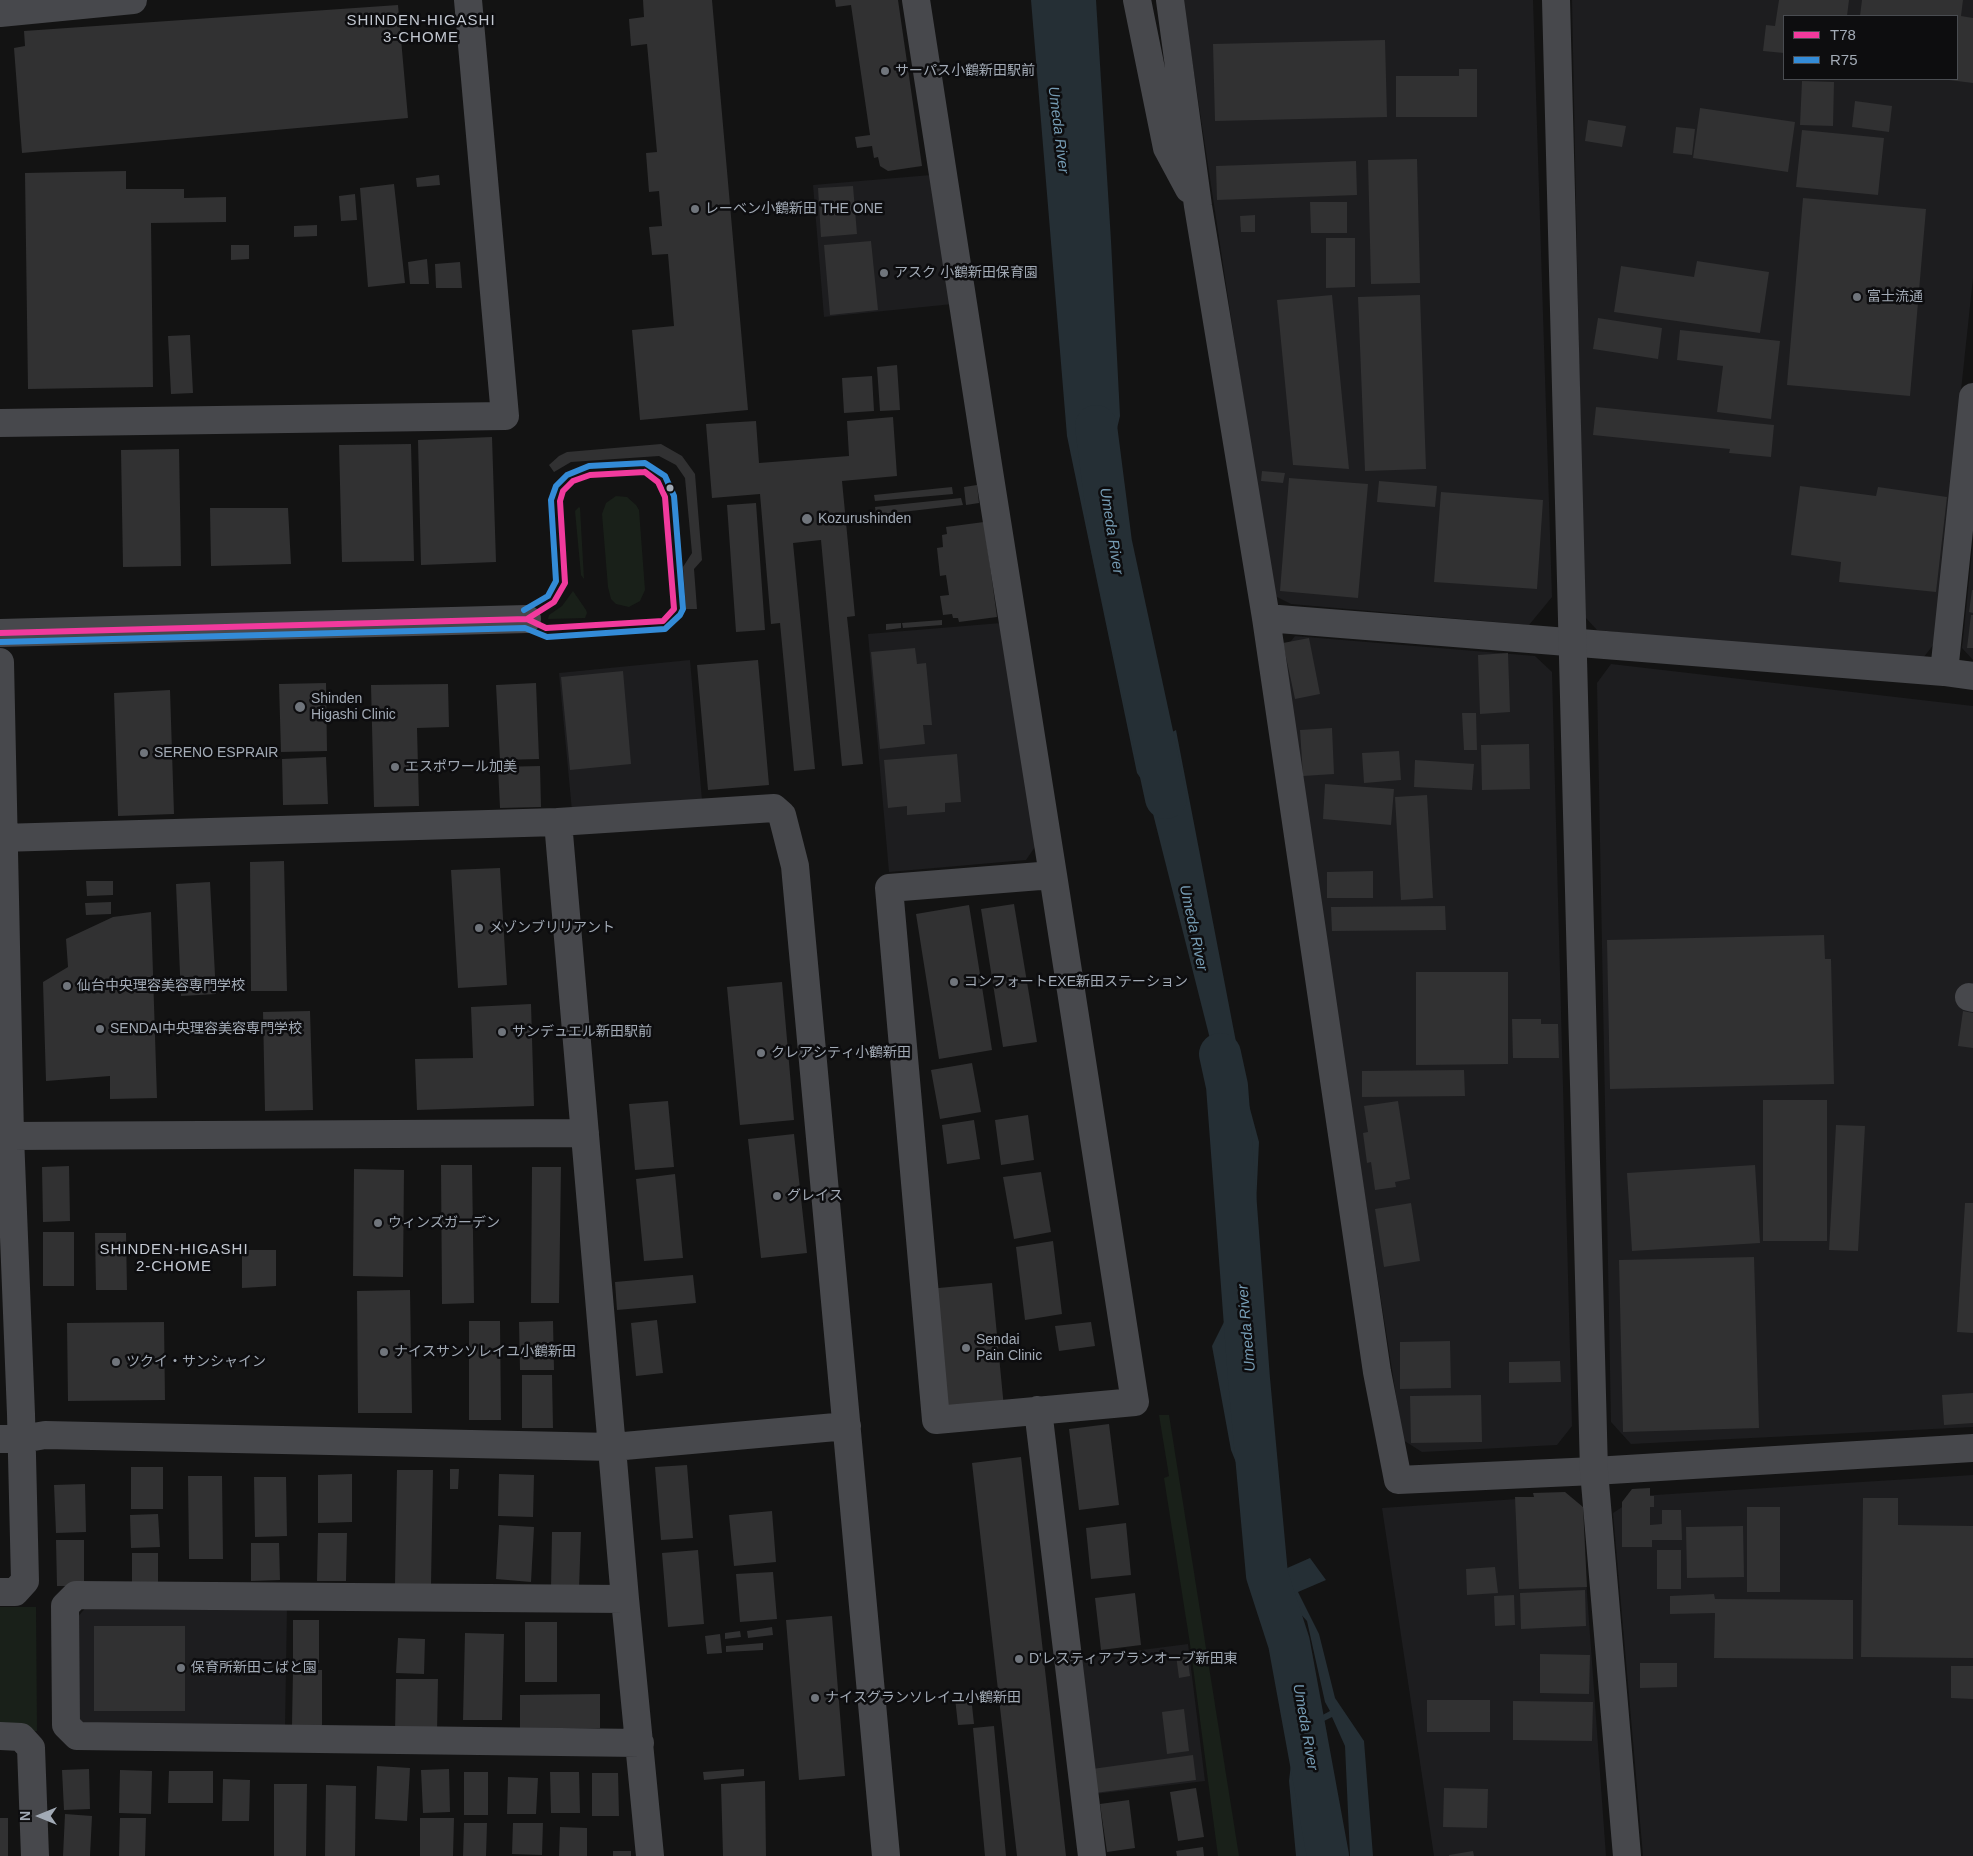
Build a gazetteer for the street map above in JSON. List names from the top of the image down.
{
  "districts": ["SHINDEN-HIGASHI 3-CHOME", "SHINDEN-HIGASHI 2-CHOME"],
  "water": ["Umeda River"],
  "places": [
    "サーパス小鶴新田駅前",
    "レーベン小鶴新田 THE ONE",
    "アスク 小鶴新田保育園",
    "富士流通",
    "Kozurushinden",
    "Shinden Higashi Clinic",
    "SERENO ESPRAIR",
    "エスポワール加美",
    "メゾンブリリアント",
    "コンフォートEXE新田ステーション",
    "仙台中央理容美容専門学校",
    "SENDAI中央理容美容専門学校",
    "サンデュエル新田駅前",
    "クレアシティ小鶴新田",
    "グレイス",
    "ウィンズガーデン",
    "Sendai Pain Clinic",
    "ナイスサンソレイユ小鶴新田",
    "ツクイ・サンシャイン",
    "D'レスティアブランオーブ新田東",
    "保育所新田こばと園",
    "ナイスグランソレイユ小鶴新田"
  ],
  "lines": ["transit line R75", "transit line T78"],
  "legend": ["T78", "R75"],
  "north": "left"
}
